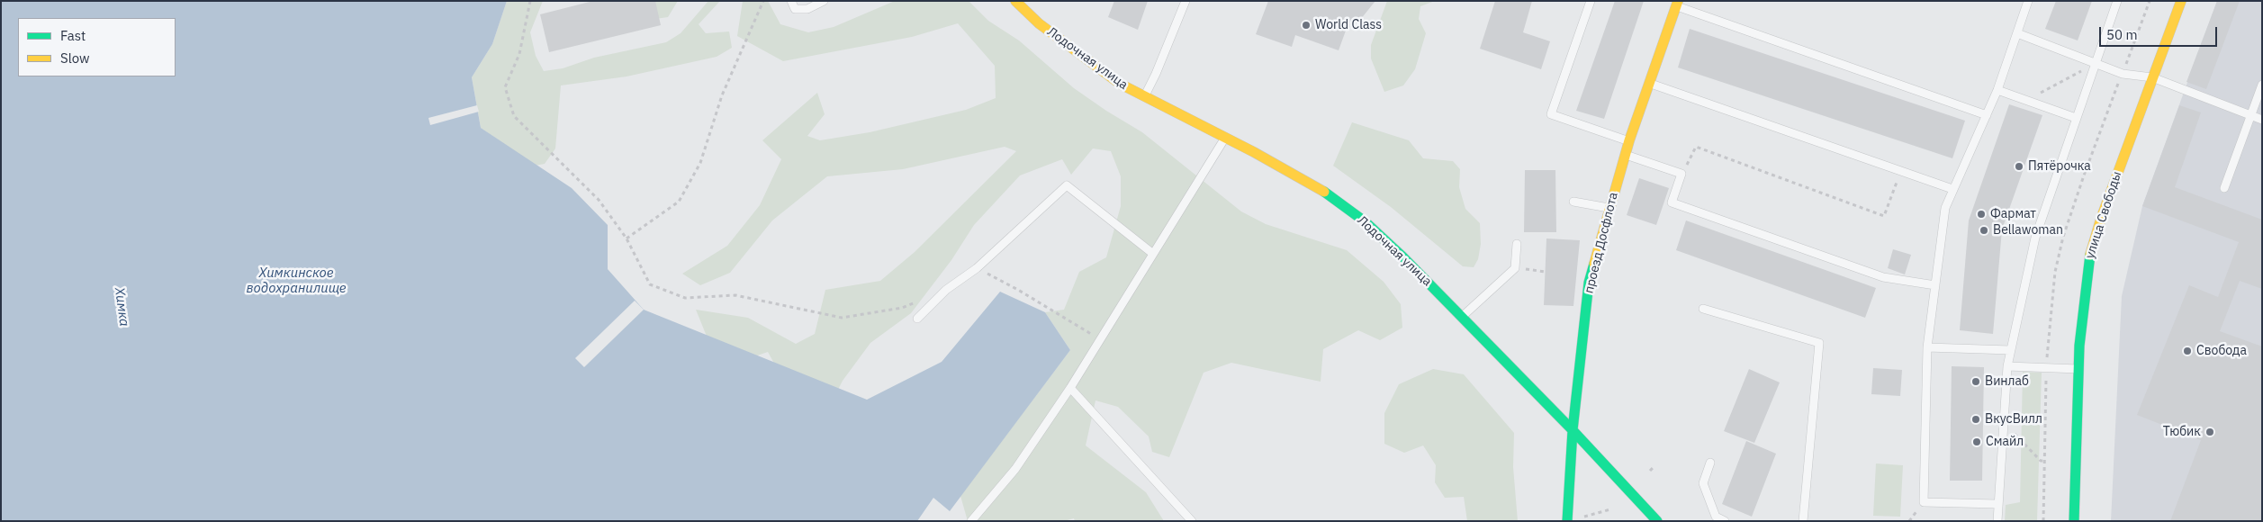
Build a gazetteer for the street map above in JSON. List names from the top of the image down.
{
  "streets": {
    "street": ["Лодочная улица", "улица Свободы", "проезд Досфлота"]
  },
  "crossings": [
    ["Лодочная улица", "проезд Досфлота"]
  ],
  "water": ["Химкинское водохранилище", "Химка"],
  "places": [
    "World Class",
    "Пятёрочка",
    "Фармат",
    "Bellawoman",
    "Свобода",
    "Винлаб",
    "ВкусВилл",
    "Тюбик",
    "Смайл"
  ],
  "legend": ["Fast", "Slow"],
  "scale_bar": "50 m"
}
